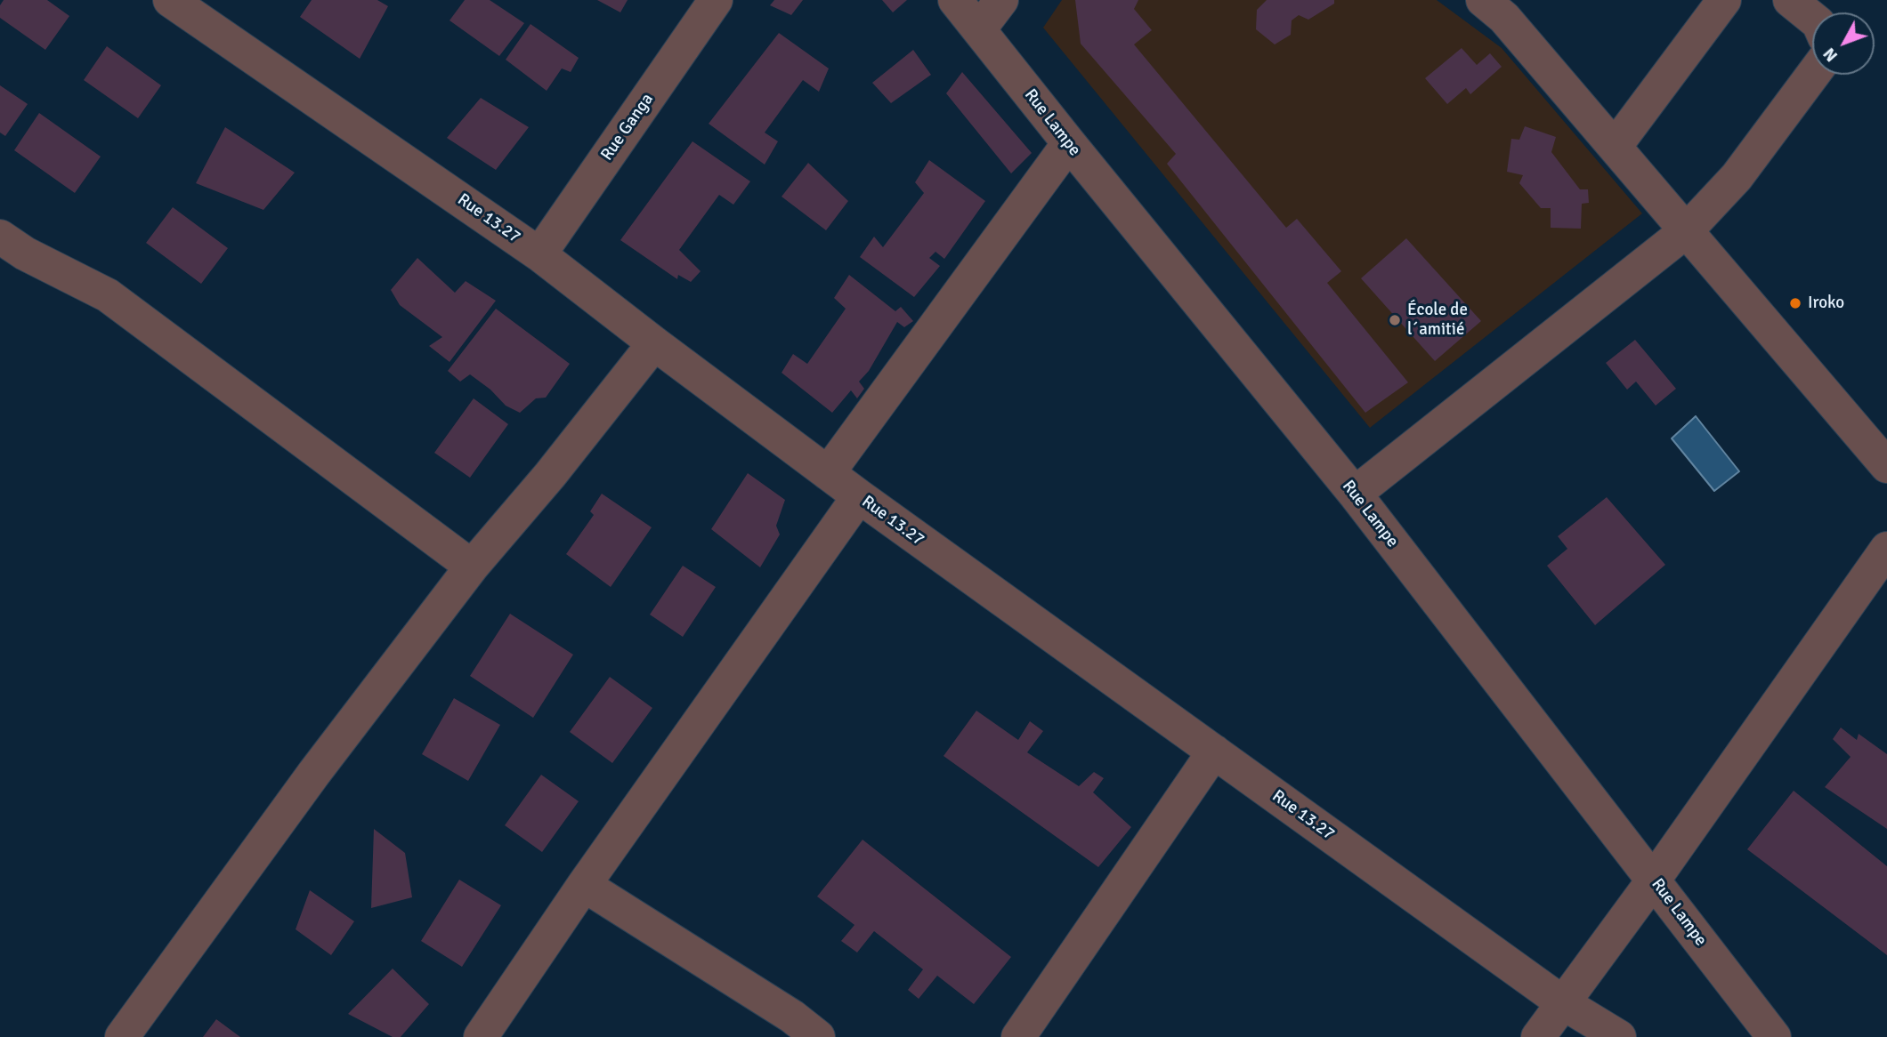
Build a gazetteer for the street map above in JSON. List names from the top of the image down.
{
  "streets": {
    "street": ["Rue Lampe", "Rue Ganga", "Rue 13.27"]
  },
  "crossings": [
    ["Rue Ganga", "Rue 13.27"]
  ],
  "places": ["Iroko", "École de l´amitié"],
  "north": "bottom left"
}
